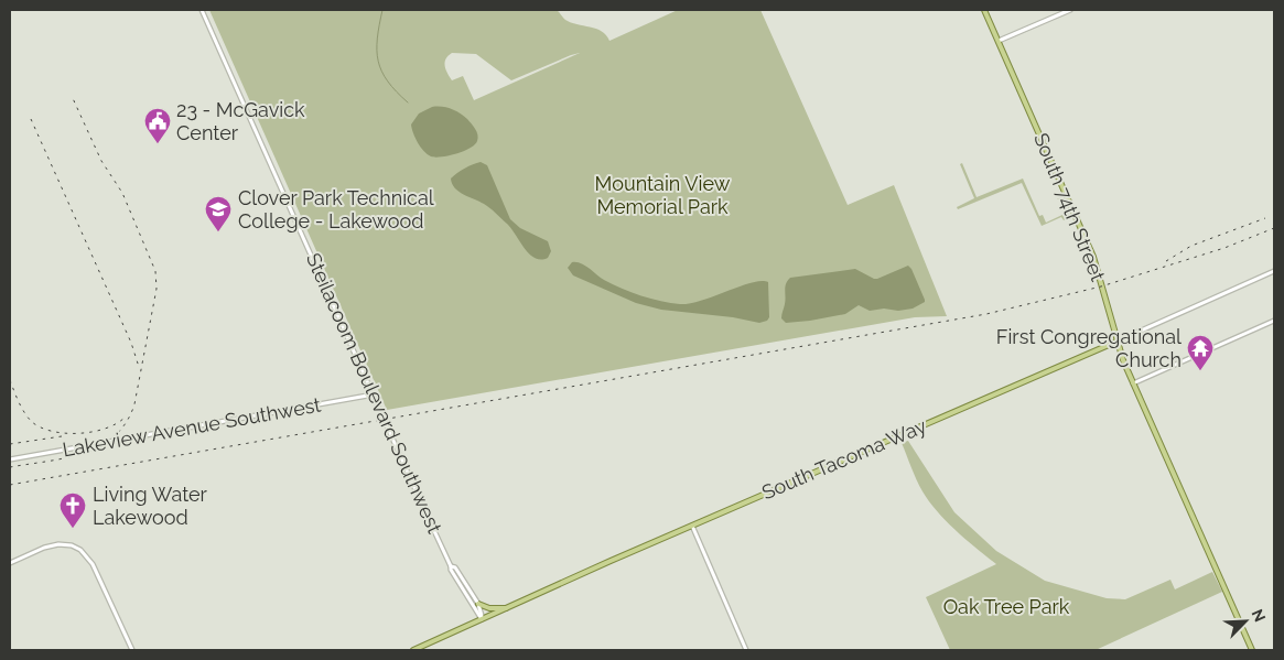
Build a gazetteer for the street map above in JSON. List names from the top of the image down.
{
  "streets": {
    "main road": [
      "South 74th Street",
      "Steilacoom Boulevard Southwest",
      "Lakeview Avenue Southwest",
      "South Tacoma Way"
    ]
  },
  "crossings": [
    ["South 74th Street", "South Tacoma Way"],
    ["Steilacoom Boulevard Southwest", "Lakeview Avenue Southwest"],
    ["Steilacoom Boulevard Southwest", "South Tacoma Way"]
  ],
  "parks": ["Mountain View Memorial Park", "Oak Tree Park"],
  "places": {
    "public building": ["23 - McGavick Center"],
    "school or university": ["Clover Park Technical College - Lakewood"],
    "temple": ["First Congregational Church"],
    "church": ["Living Water Lakewood"]
  },
  "north": "top right"
}
